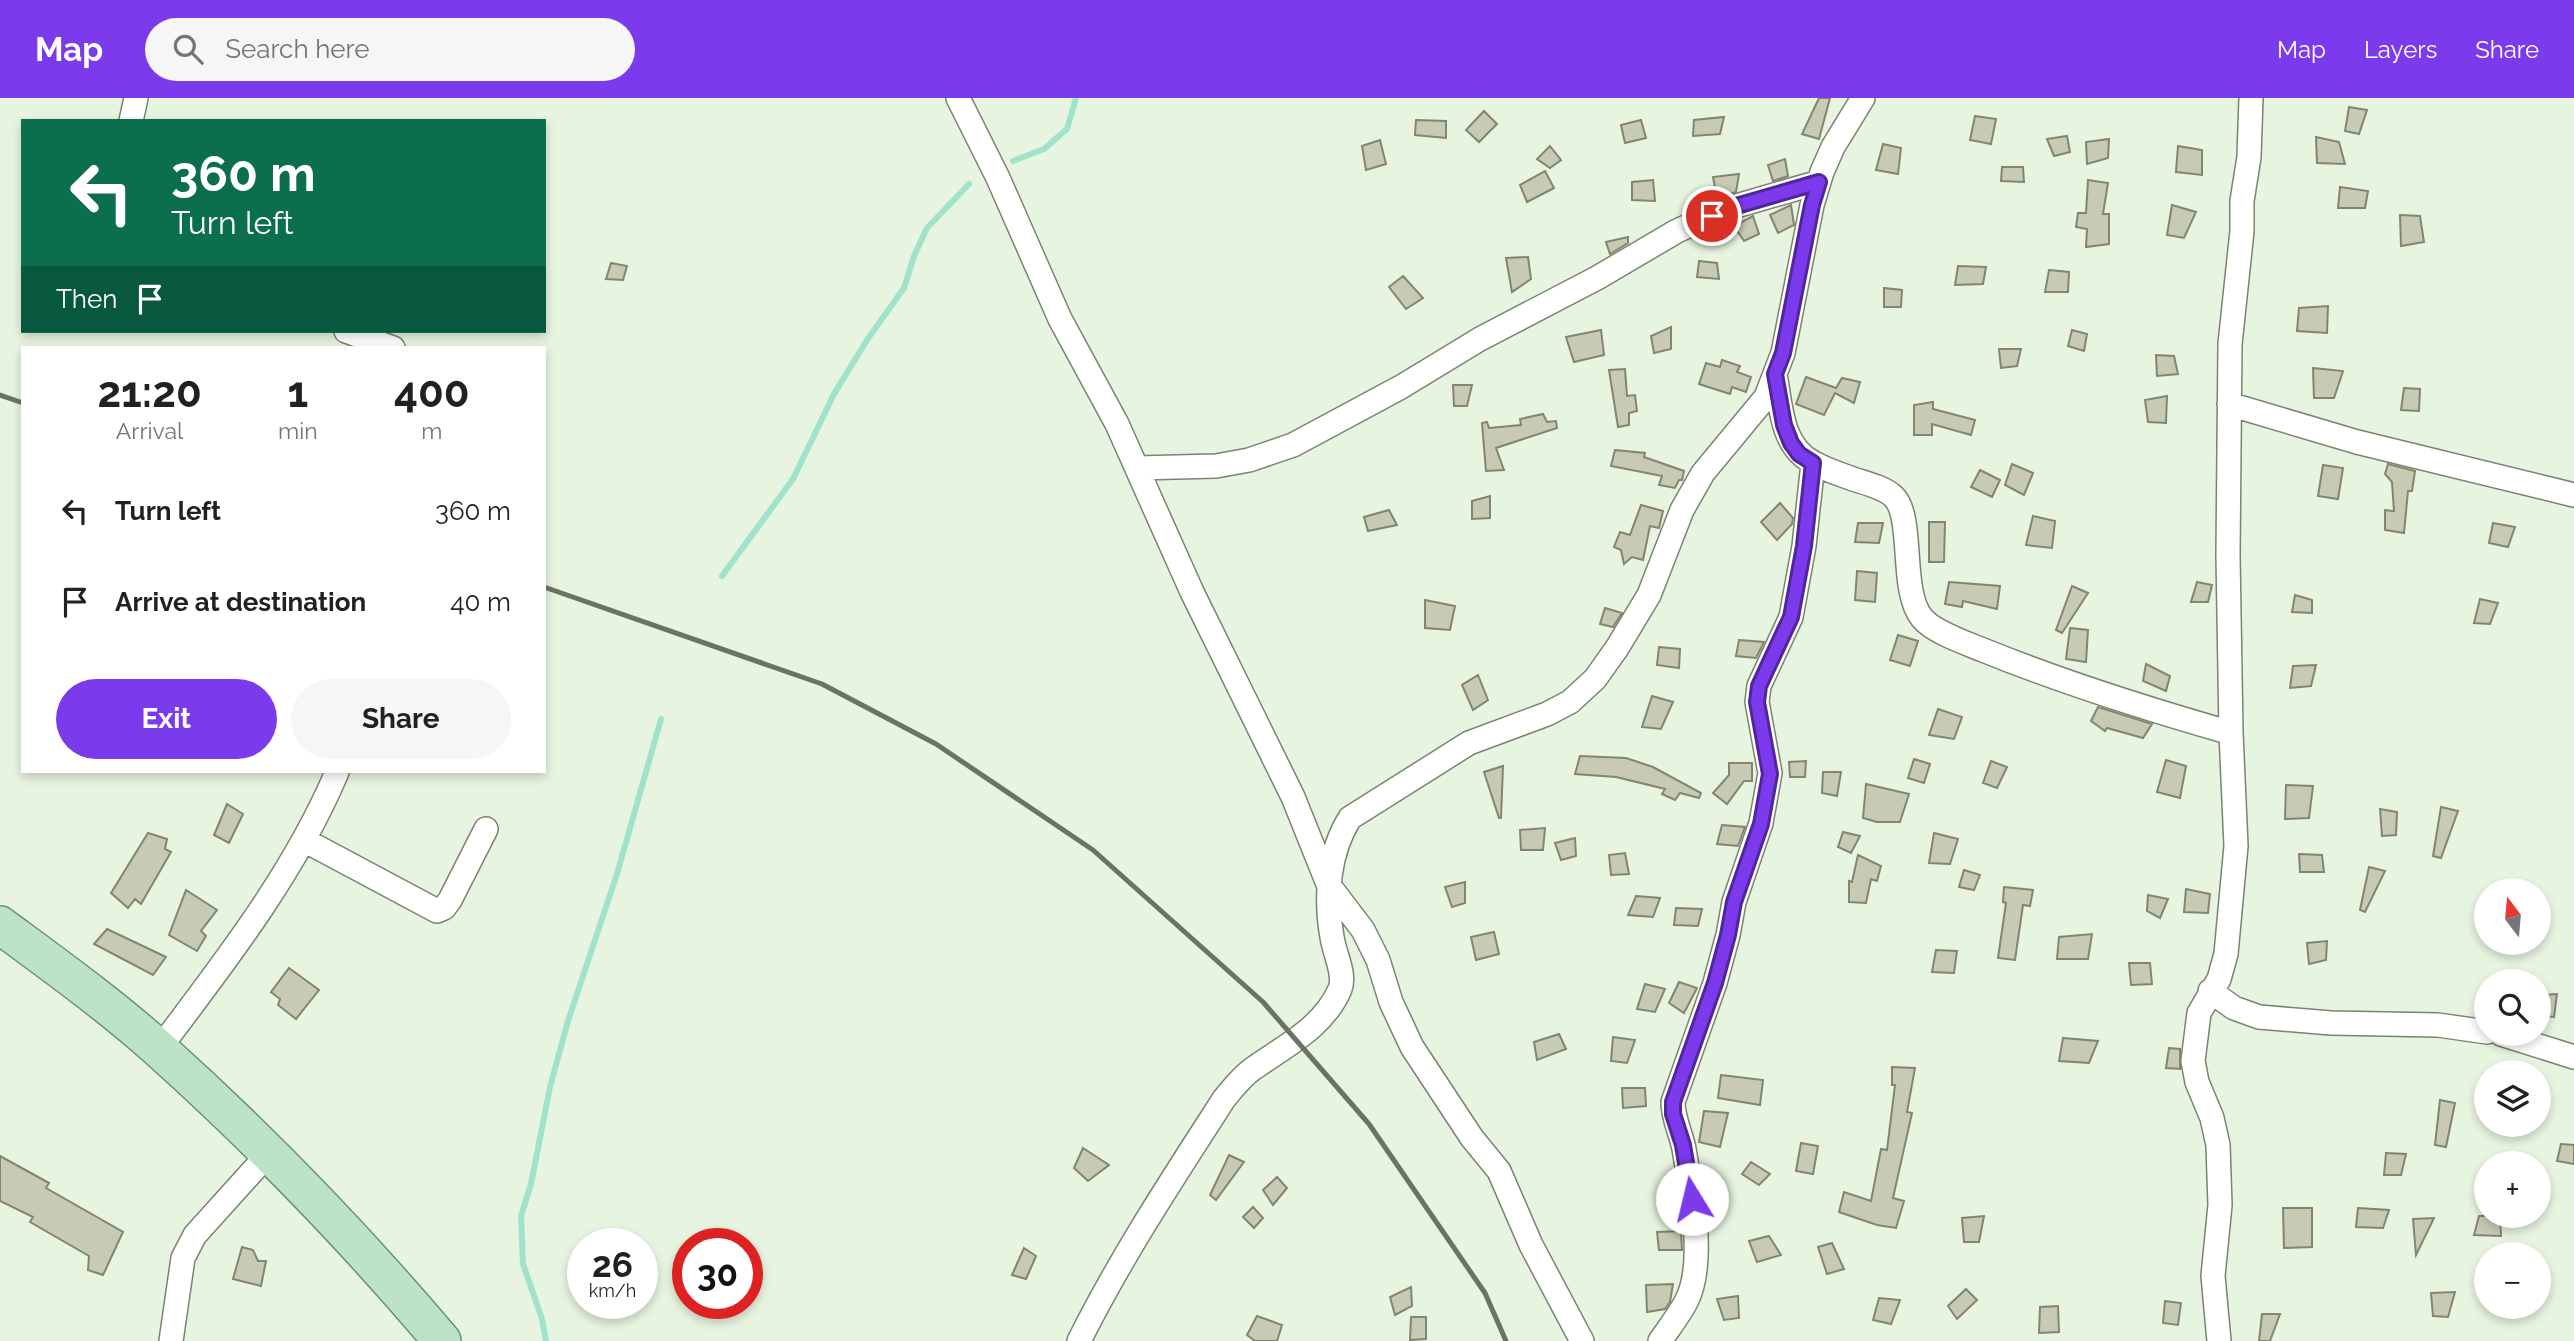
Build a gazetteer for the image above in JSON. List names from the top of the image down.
{
  "north": "top",
  "page": {
    "header": "Map",
    "search": "Search here",
    "nav": ["Map", "Layers", "Share"],
    "turn": ["360 m", "Turn left"],
    "then": "Then",
    "eta": [
      "21:20",
      "Arrival",
      "1",
      "min",
      "400",
      "m"
    ],
    "list": [
      {
        "name": "Turn left",
        "value": "360 m"
      },
      {
        "name": "Arrive at destination",
        "value": "40 m"
      }
    ],
    "buttons": ["Exit", "Share"],
    "map_buttons": ["+", "−"],
    "speed": "26 km/h",
    "limit": "30"
  }
}
